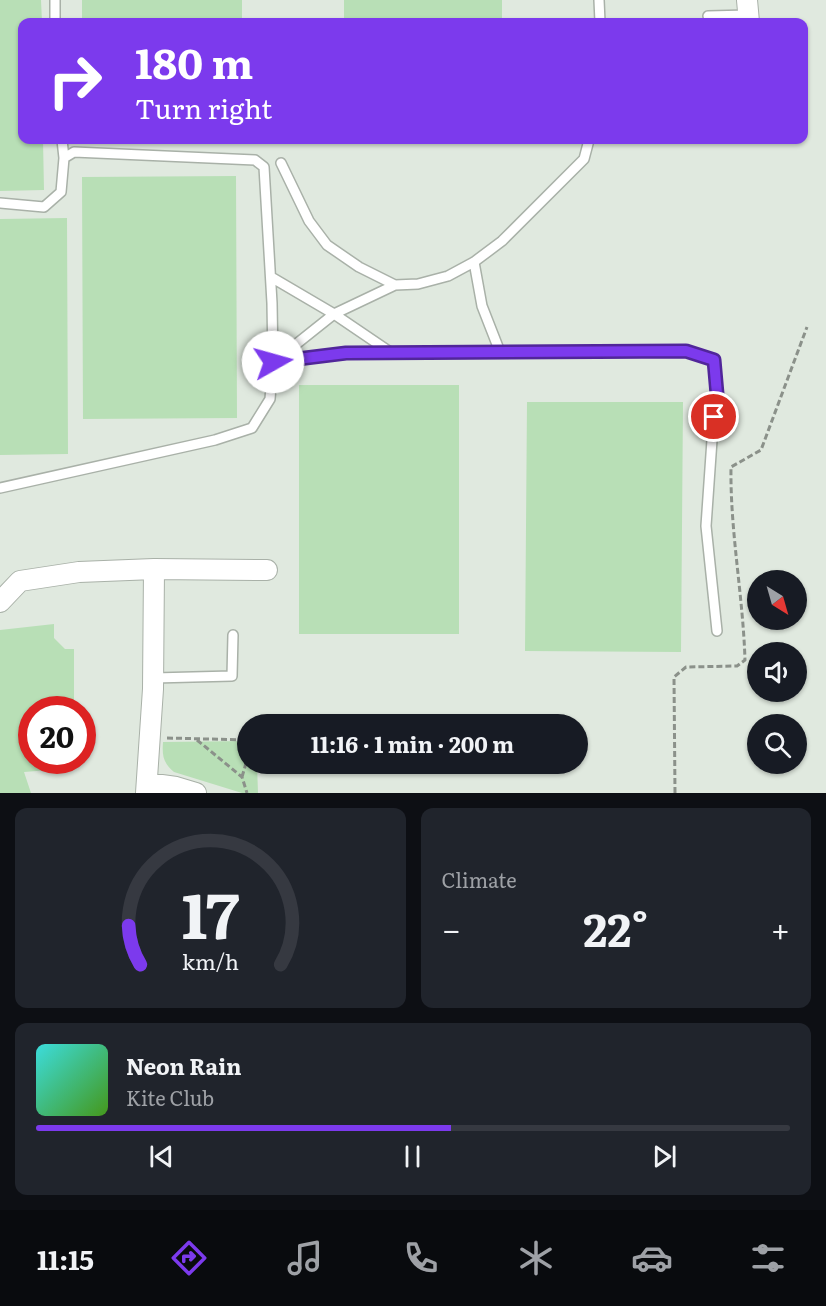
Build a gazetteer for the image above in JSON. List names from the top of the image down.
{
  "north": "bottom right",
  "page": {
    "turn": ["180 m", "Turn right"],
    "limit": "20",
    "trip": "11:16 · 1 min · 200 m",
    "tile": "Climate",
    "heat": ["−", "22°", "+"],
    "song": ["Neon Rain", "Kite Club"],
    "tabs": "11:15",
    "gauge": ["17", "km/h"]
  }
}
